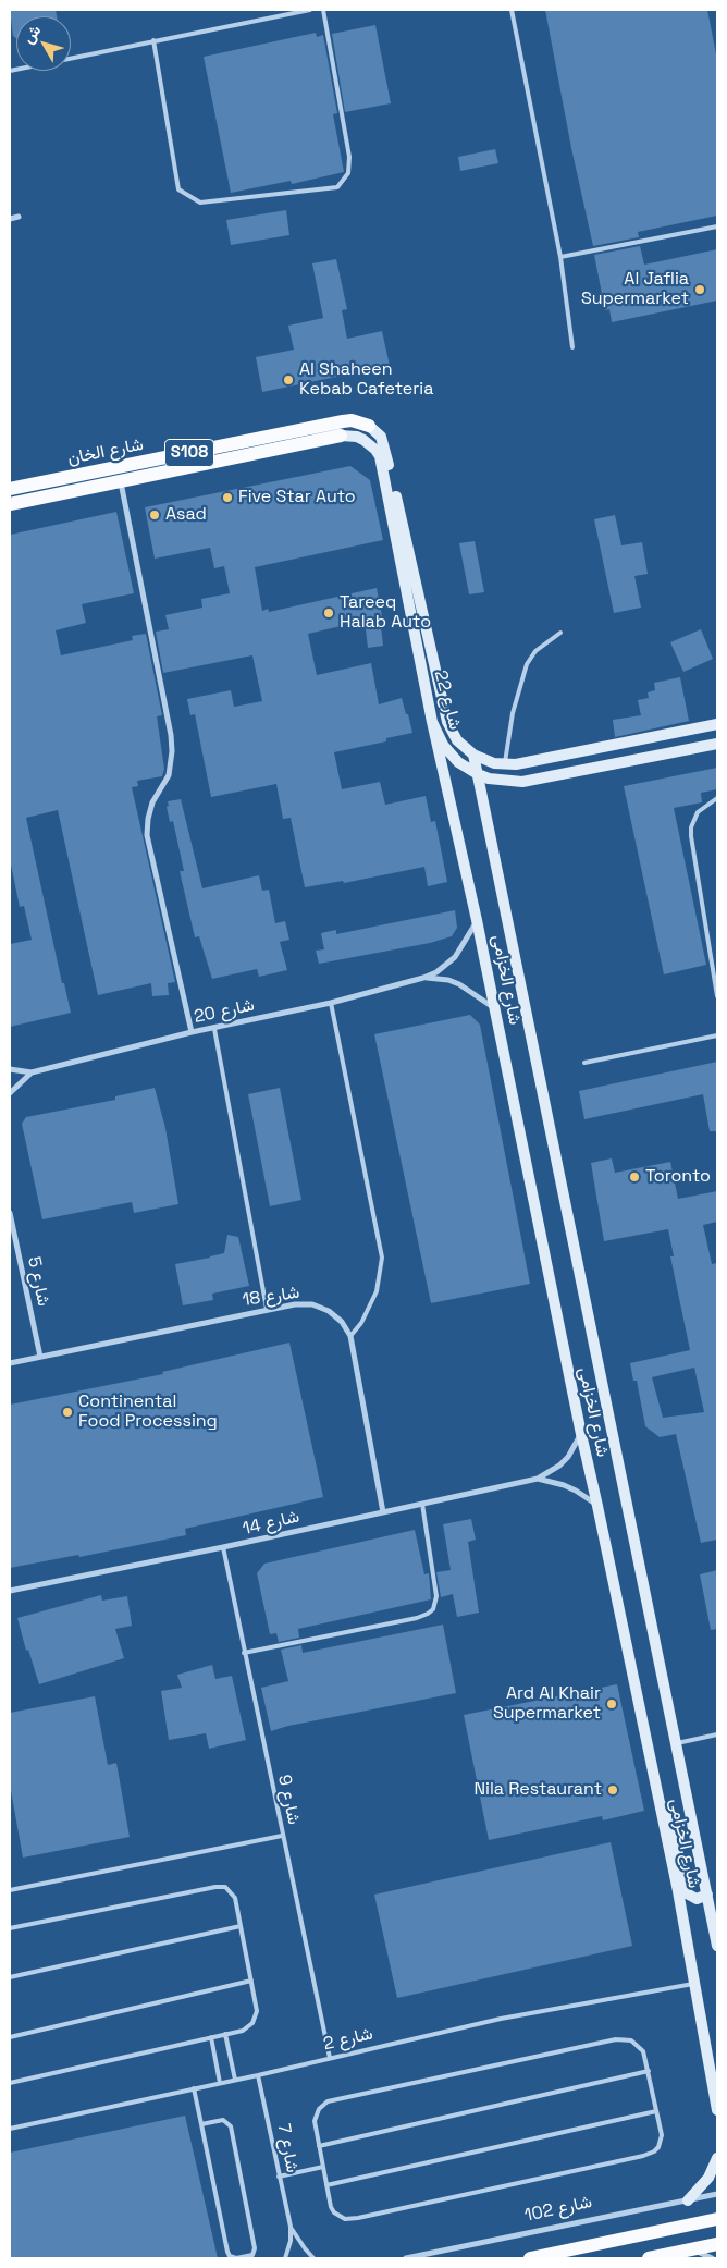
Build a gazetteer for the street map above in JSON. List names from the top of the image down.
{
  "streets": {
    "main road": ["شارع الخان", "S108"],
    "street": [
      "شارع 22",
      "شارع الخزامى",
      "شارع 20",
      "شارع 5",
      "شارع 18",
      "شارع 14",
      "شارع 102"
    ],
    "lane": ["شارع 9", "شارع 2", "شارع 7"]
  },
  "crossings": [
    ["شارع الخان", "شارع 22"],
    ["شارع 22", "شارع الخزامى"],
    ["شارع الخزامى", "شارع 20"],
    ["شارع الخزامى", "شارع 14"],
    ["شارع الخزامى", "شارع 2"],
    ["شارع 5", "شارع 18"],
    ["شارع 18", "شارع 14"],
    ["شارع 14", "شارع 9"],
    ["شارع 9", "شارع 2"],
    ["شارع 2", "شارع 7"]
  ],
  "places": [
    "Al Jaflia Supermarket",
    "Al Shaheen Kebab Cafeteria",
    "Five Star Auto",
    "Asad",
    "Tareeq Halab Auto",
    "Toronto",
    "Continental Food Processing",
    "Ard Al Khair Supermarket",
    "Nila Restaurant"
  ],
  "north": "top left"
}
